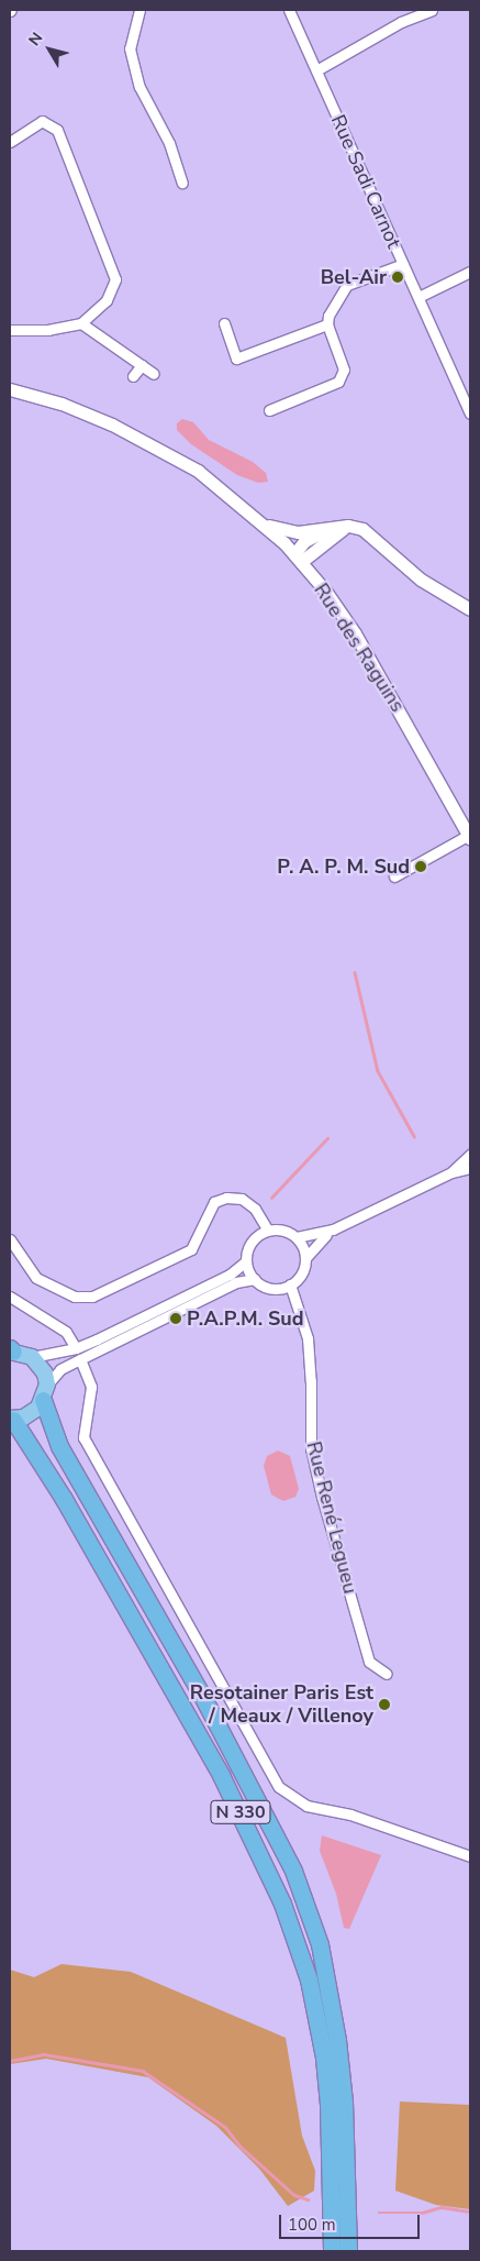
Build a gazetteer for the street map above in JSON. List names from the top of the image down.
{
  "streets": {
    "highway": ["N 330"],
    "street": ["Rue Sadi Carnot", "Rue des Raguins", "Rue René Legueu"]
  },
  "places": [
    "Bel-Air",
    "P. A. P. M. Sud",
    "P.A.P.M. Sud",
    "Resotainer Paris Est / Meaux / Villenoy"
  ],
  "scale_bar": "100 m",
  "north": "top left"
}
